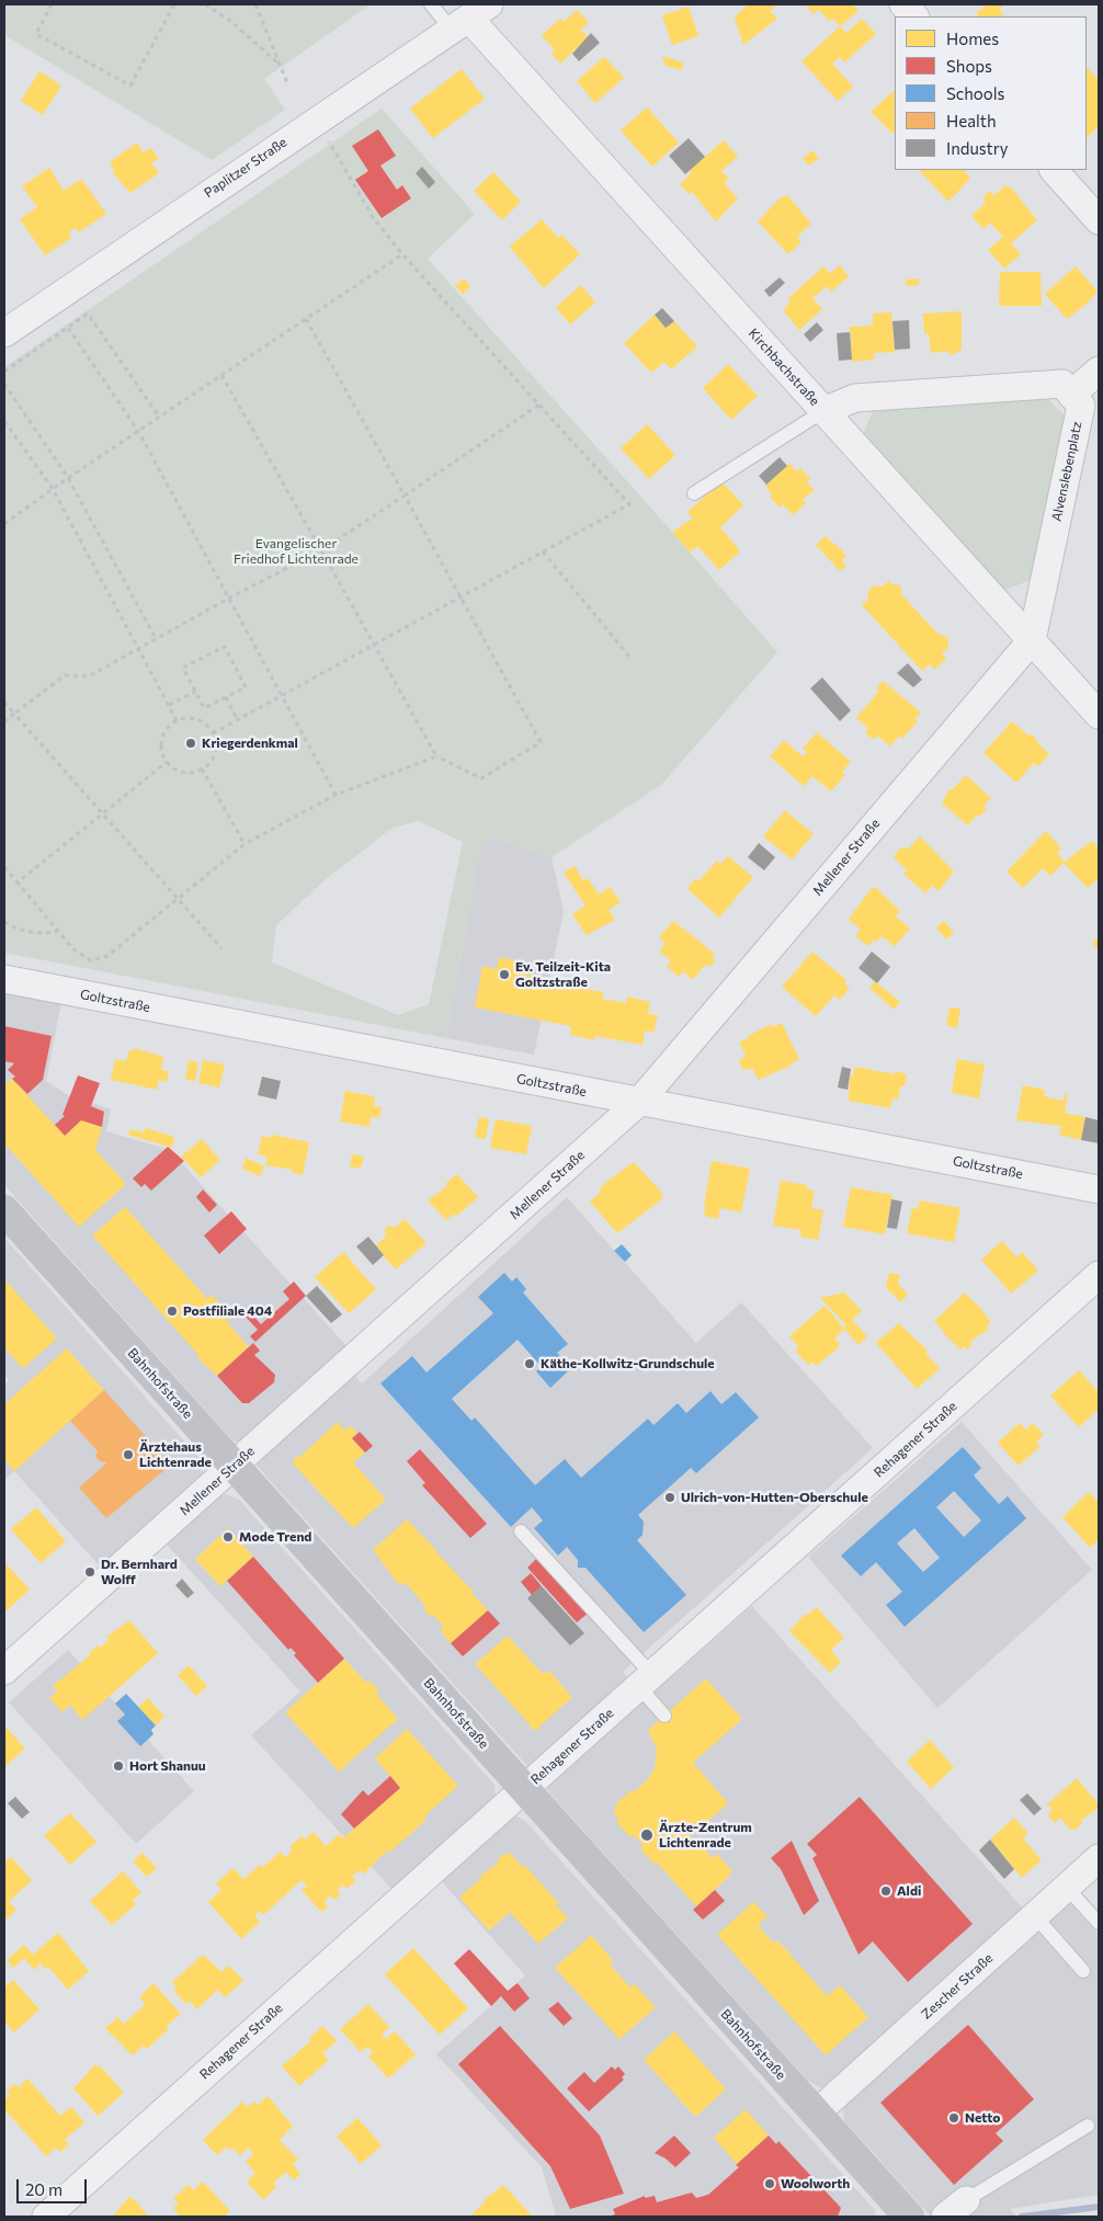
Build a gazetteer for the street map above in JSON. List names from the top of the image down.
{
  "streets": {
    "street": [
      "Paplitzer Straße",
      "Kirchbachstraße",
      "Alvenslebenplatz",
      "Mellener Straße",
      "Goltzstraße",
      "Bahnhofstraße",
      "Rehagener Straße",
      "Zescher Straße"
    ]
  },
  "crossings": [
    ["Paplitzer Straße", "Kirchbachstraße"],
    ["Kirchbachstraße", "Alvenslebenplatz"],
    ["Kirchbachstraße", "Mellener Straße"],
    ["Alvenslebenplatz", "Mellener Straße"],
    ["Mellener Straße", "Goltzstraße"],
    ["Mellener Straße", "Bahnhofstraße"],
    ["Bahnhofstraße", "Rehagener Straße"],
    ["Bahnhofstraße", "Zescher Straße"]
  ],
  "parks": ["Evangelischer Friedhof Lichtenrade"],
  "places": [
    "Kriegerdenkmal",
    "Ev. Teilzeit-Kita Goltzstraße",
    "Postfiliale 404",
    "Käthe-Kollwitz-Grundschule",
    "Ärztehaus Lichtenrade",
    "Ulrich-von-Hutten-Oberschule",
    "Mode Trend",
    "Dr. Bernhard Wolff",
    "Hort Shanuu",
    "Ärzte-Zentrum Lichtenrade",
    "Aldi",
    "Netto",
    "Woolworth"
  ],
  "legend": [
    "Homes",
    "Shops",
    "Schools",
    "Health",
    "Industry"
  ],
  "scale_bar": "20 m"
}
